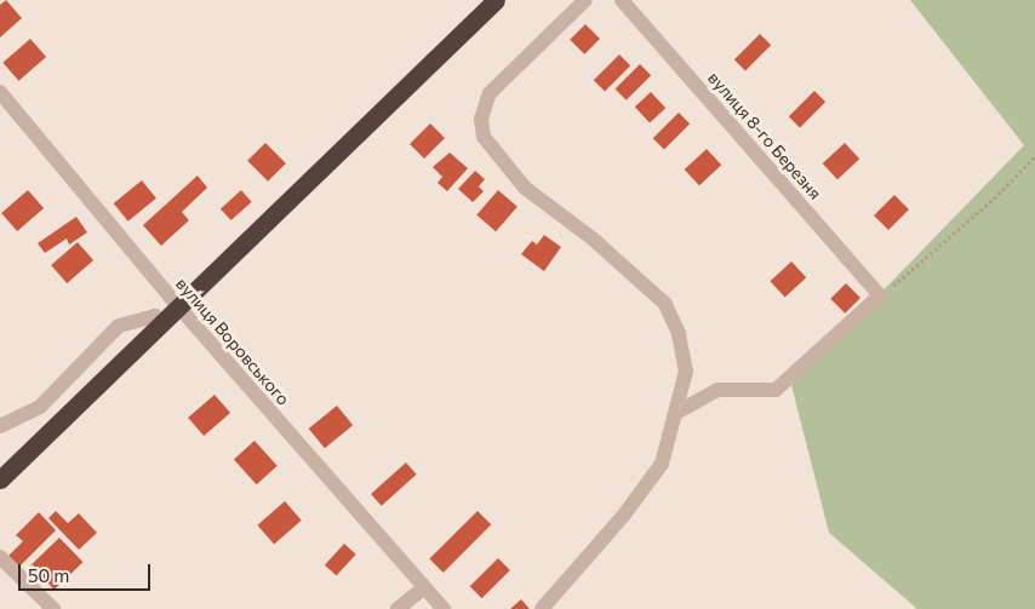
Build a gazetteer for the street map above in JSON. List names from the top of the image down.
{
  "streets": {
    "street": ["вулиця 8-го Березня", "вулиця Воровського"]
  },
  "scale_bar": "50 m"
}
